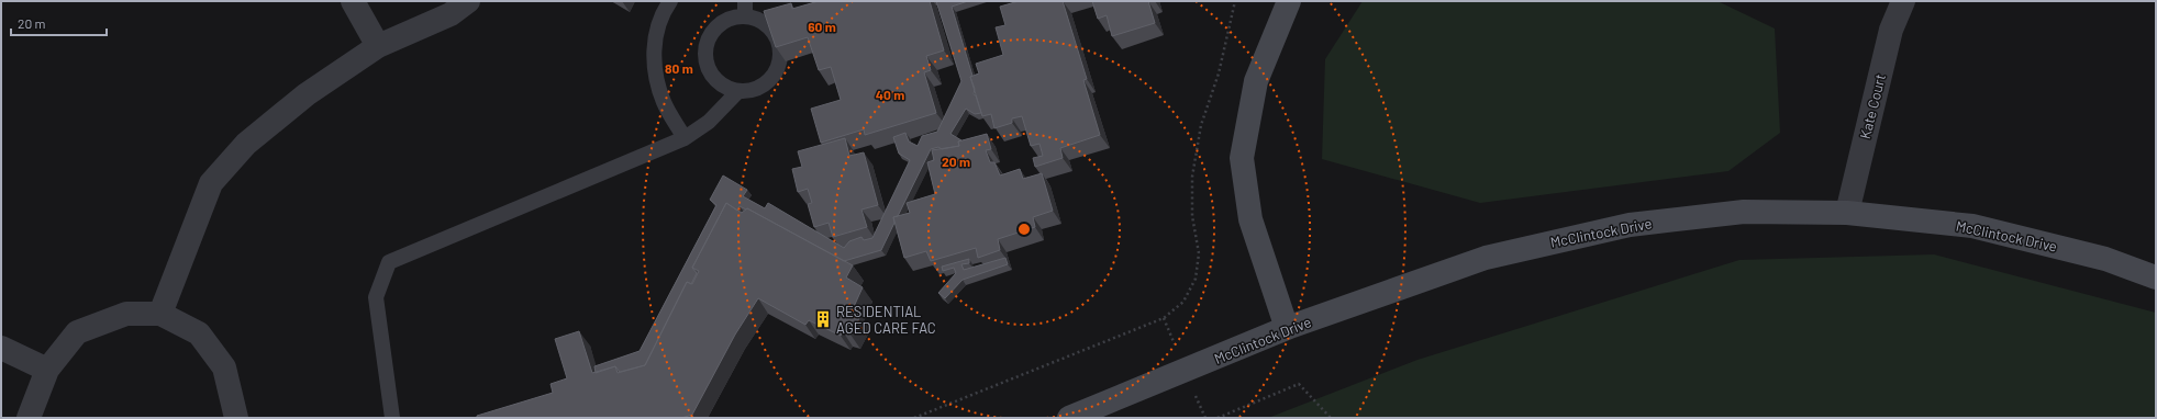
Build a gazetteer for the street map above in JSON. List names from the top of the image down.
{
  "streets": {
    "street": ["Kate Court", "McClintock Drive"]
  },
  "crossings": [
    ["Kate Court", "McClintock Drive"]
  ],
  "places": {
    "building": ["RESIDENTIAL AGED CARE FAC"]
  },
  "scale_bar": "20 m",
  "rings": [
    "60 m",
    "80 m",
    "40 m",
    "20 m"
  ]
}
